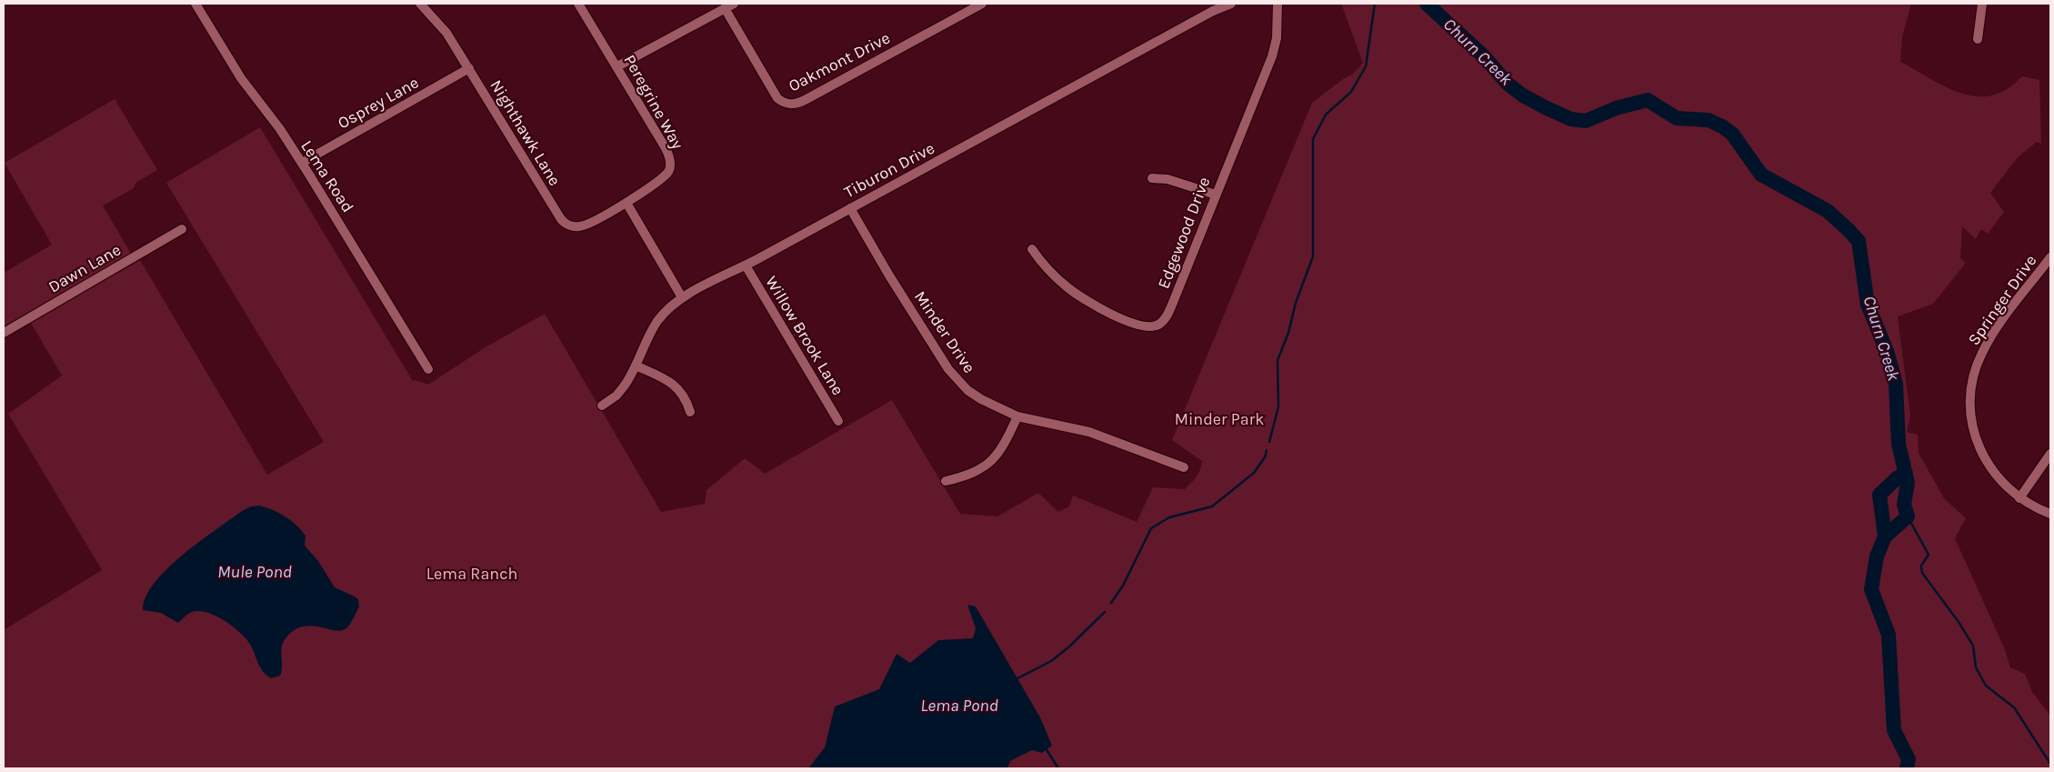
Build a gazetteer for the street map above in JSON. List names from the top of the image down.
{
  "streets": {
    "street": [
      "Oakmont Drive",
      "Peregrine Way",
      "Osprey Lane",
      "Nighthawk Lane",
      "Tiburon Drive",
      "Lema Road",
      "Edgewood Drive",
      "Dawn Lane",
      "Springer Drive",
      "Minder Drive",
      "Willow Brook Lane"
    ]
  },
  "crossings": [
    ["Peregrine Way", "Nighthawk Lane"],
    ["Osprey Lane", "Nighthawk Lane"],
    ["Osprey Lane", "Lema Road"],
    ["Tiburon Drive", "Minder Drive"],
    ["Tiburon Drive", "Willow Brook Lane"]
  ],
  "water": ["Churn Creek", "Mule Pond", "Lema Pond"],
  "parks": ["Minder Park", "Lema Ranch"]
}
